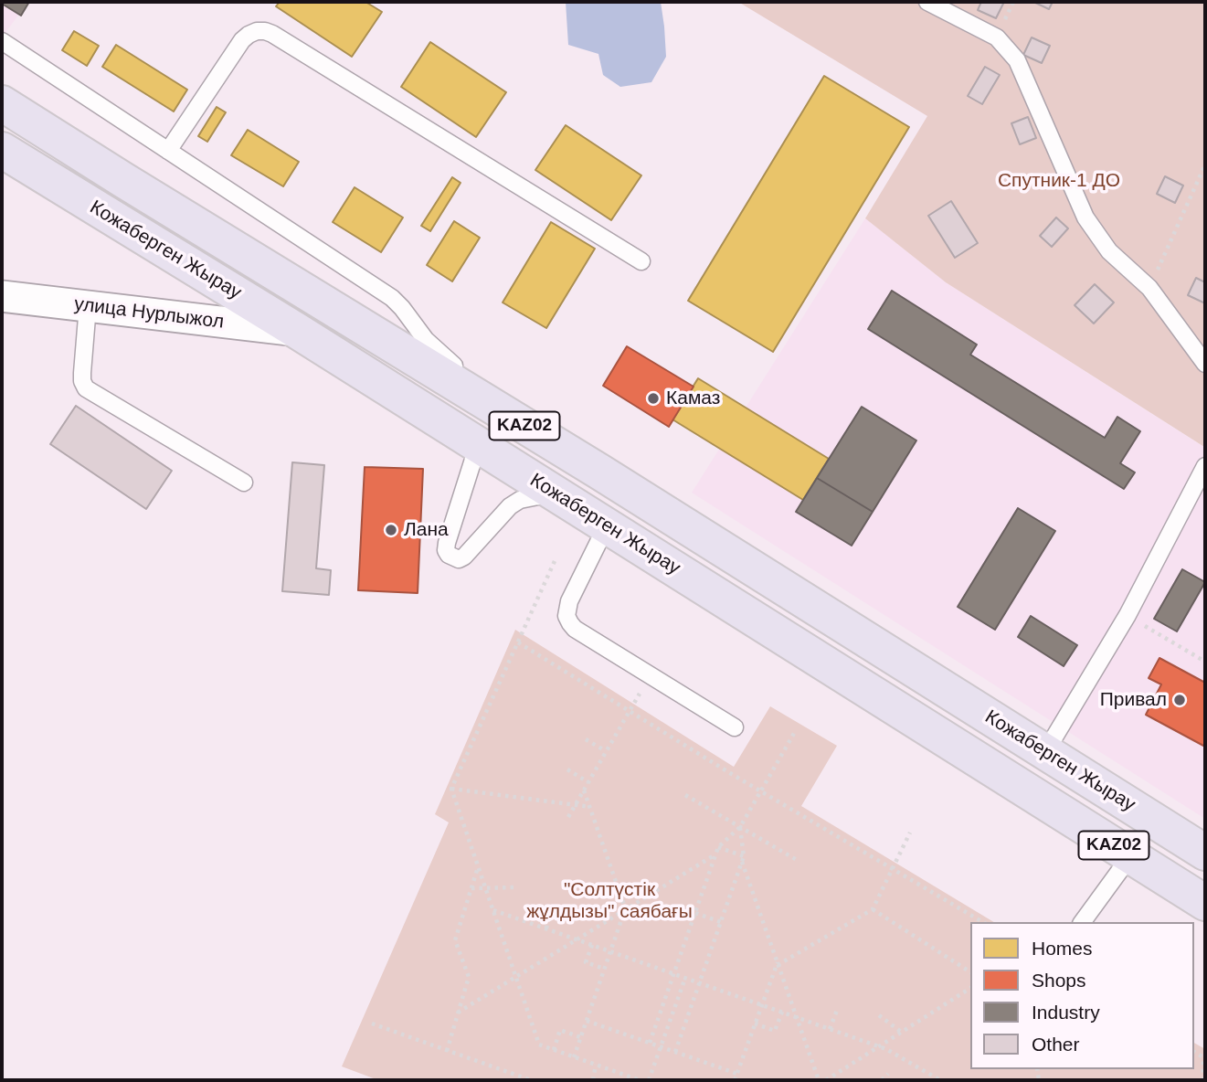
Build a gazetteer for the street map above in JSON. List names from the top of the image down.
{
  "streets": {
    "highway": ["Кожаберген Жырау", "KAZ02"],
    "street": ["улица Нурлыжол"]
  },
  "crossings": [
    ["Кожаберген Жырау", "улица Нурлыжол"]
  ],
  "parks": ["Спутник-1 ДО", "\"Солтүстік жұлдызы\" саябағы"],
  "places": ["Камаз", "Лана", "Привал"],
  "legend": [
    "Homes",
    "Shops",
    "Industry",
    "Other"
  ]
}
